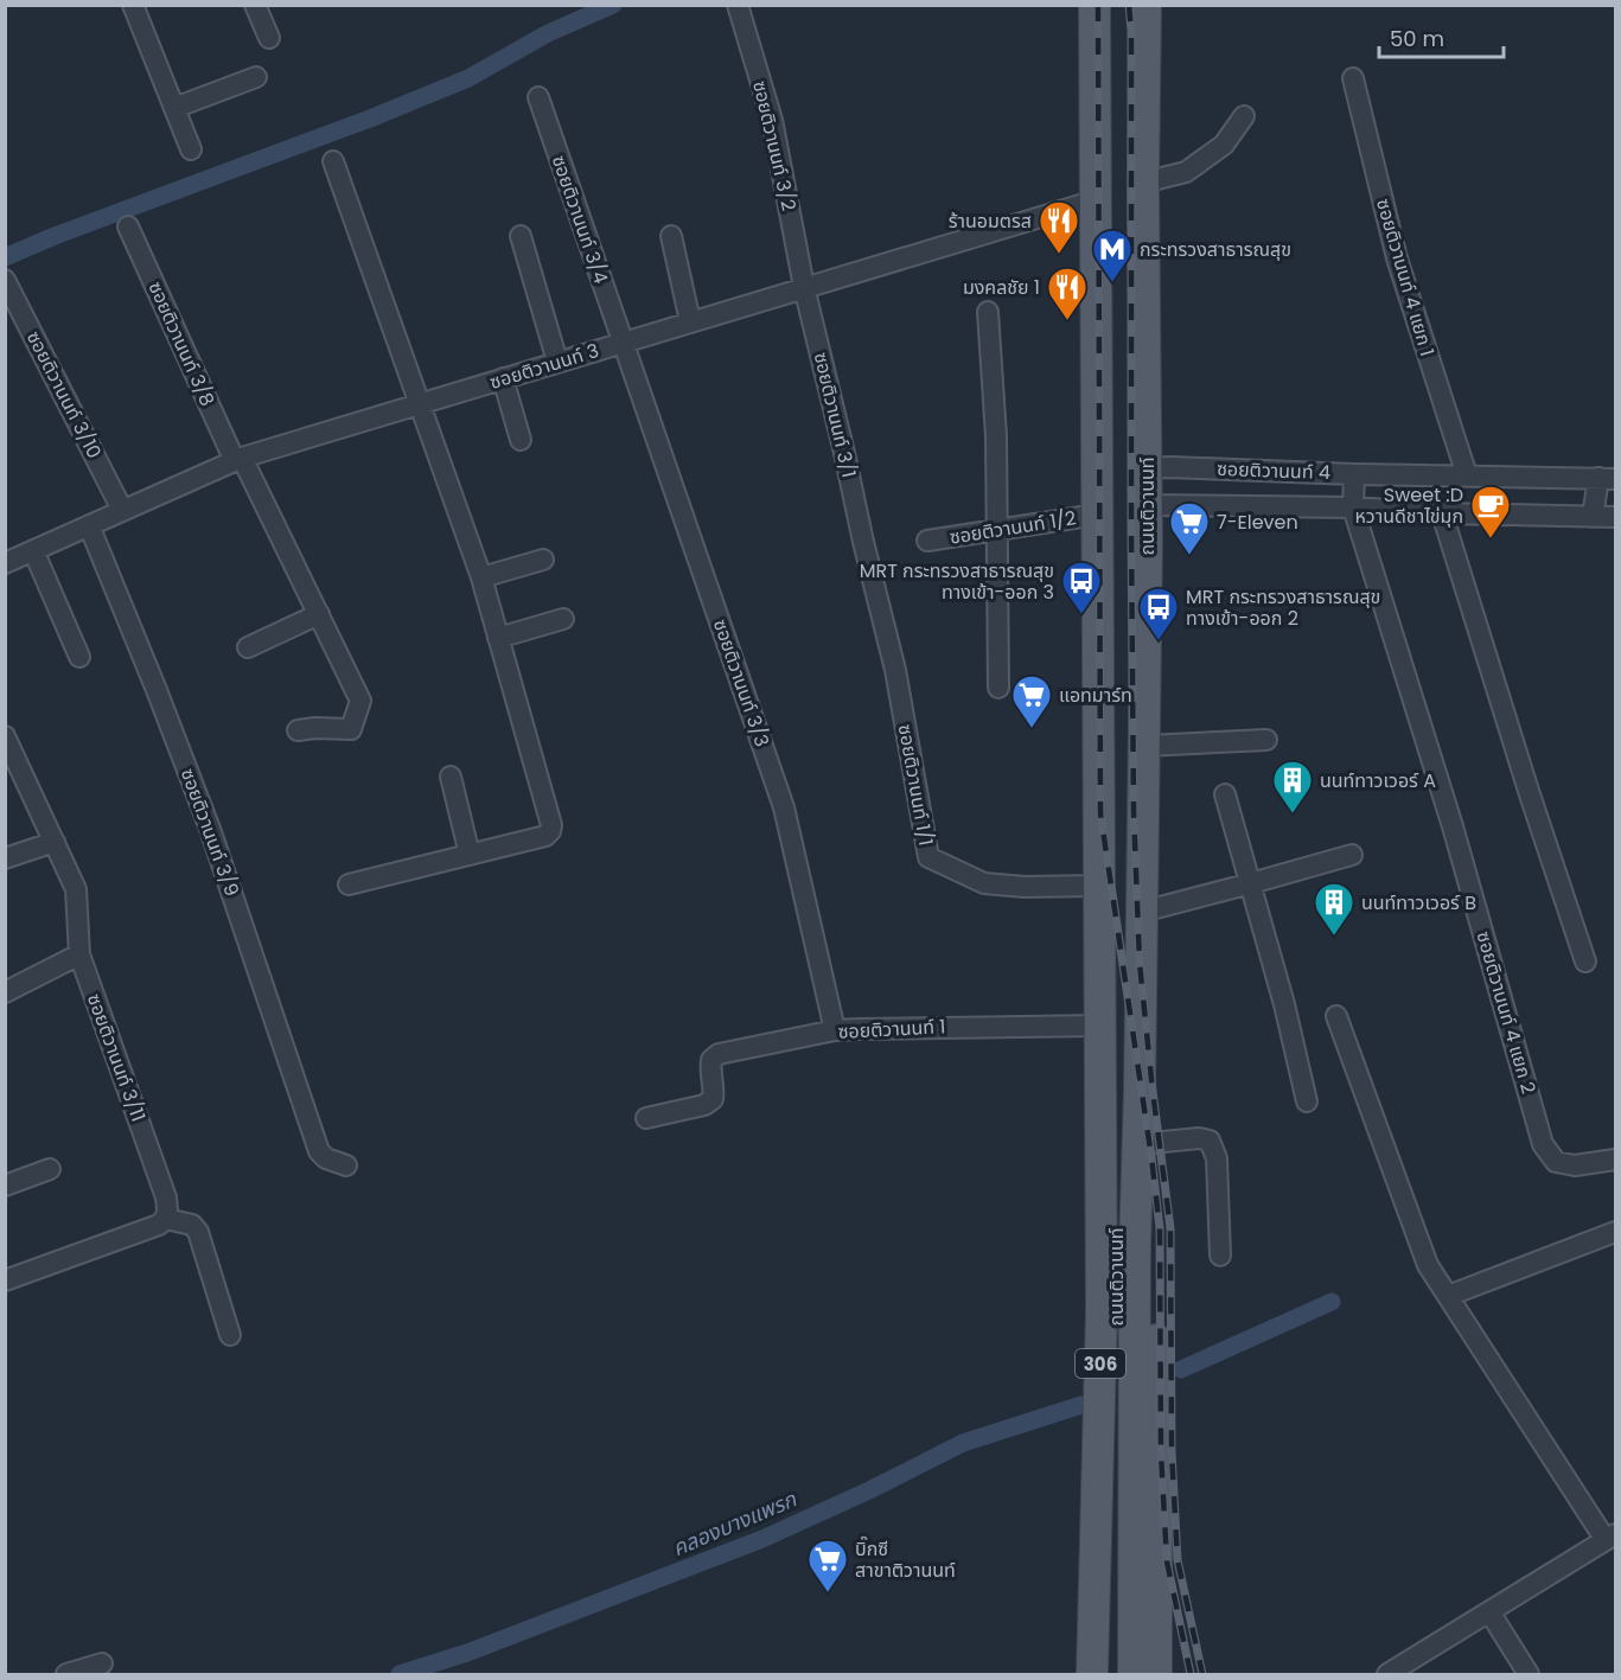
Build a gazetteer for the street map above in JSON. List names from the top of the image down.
{
  "streets": {
    "main road": ["ถนนติวานนท์", "306"],
    "street": [
      "ซอยติวานนท์ 3/2",
      "ซอยติวานนท์ 3/4",
      "ซอยติวานนท์ 4 แยก 1",
      "ซอยติวานนท์ 3/8",
      "ซอยติวานนท์ 3",
      "ซอยติวานนท์ 3/10",
      "ซอยติวานนท์ 3/1",
      "ซอยติวานนท์ 4",
      "ซอยติวานนท์ 1/2",
      "ซอยติวานนท์ 3/3",
      "ซอยติวานนท์ 1/1",
      "ซอยติวานนท์ 3/9",
      "ซอยติวานนท์ 4 แยก 2",
      "ซอยติวานนท์ 1",
      "ซอยติวานนท์ 3/11"
    ]
  },
  "crossings": [
    ["ซอยติวานนท์ 3/2", "ซอยติวานนท์ 3"],
    ["ซอยติวานนท์ 3/2", "ซอยติวานนท์ 3/1"],
    ["ซอยติวานนท์ 3/4", "ซอยติวานนท์ 3"],
    ["ซอยติวานนท์ 3/4", "ซอยติวานนท์ 3/3"],
    ["ซอยติวานนท์ 4 แยก 1", "ซอยติวานนท์ 4"],
    ["ซอยติวานนท์ 3/8", "ซอยติวานนท์ 3"],
    ["ซอยติวานนท์ 3", "ซอยติวานนท์ 3/10"],
    ["ซอยติวานนท์ 3", "ซอยติวานนท์ 3/1"],
    ["ซอยติวานนท์ 3", "ถนนติวานนท์"],
    ["ซอยติวานนท์ 3", "ซอยติวานนท์ 3/3"],
    ["ซอยติวานนท์ 3", "ซอยติวานนท์ 3/9"],
    ["ซอยติวานนท์ 3/1", "ซอยติวานนท์ 1/1"],
    ["ซอยติวานนท์ 4", "ถนนติวานนท์"],
    ["ซอยติวานนท์ 4", "ซอยติวานนท์ 4 แยก 2"],
    ["ถนนติวานนท์", "ซอยติวานนท์ 1/2"],
    ["ถนนติวานนท์", "ซอยติวานนท์ 1/1"],
    ["ถนนติวานนท์", "ซอยติวานนท์ 1"],
    ["ซอยติวานนท์ 3/3", "ซอยติวานนท์ 1"]
  ],
  "water": ["คลองบางแพรก"],
  "places": {
    "restaurant": ["ร้านอมตรส", "มงคลชัย 1"],
    "metro station": ["กระทรวงสาธารณสุข"],
    "cafe": ["Sweet :D หวานดีชาไข่มุก"],
    "supermarket": ["7-Eleven", "แอทมาร์ท", "บิ๊กซี สาขาติวานนท์"],
    "bus stop": ["MRT กระทรวงสาธารณสุข ทางเข้า-ออก 3", "MRT กระทรวงสาธารณสุข ทางเข้า-ออก 2"],
    "building": ["นนท์ทาวเวอร์ A", "นนท์ทาวเวอร์ B"]
  },
  "scale_bar": "50 m"
}
